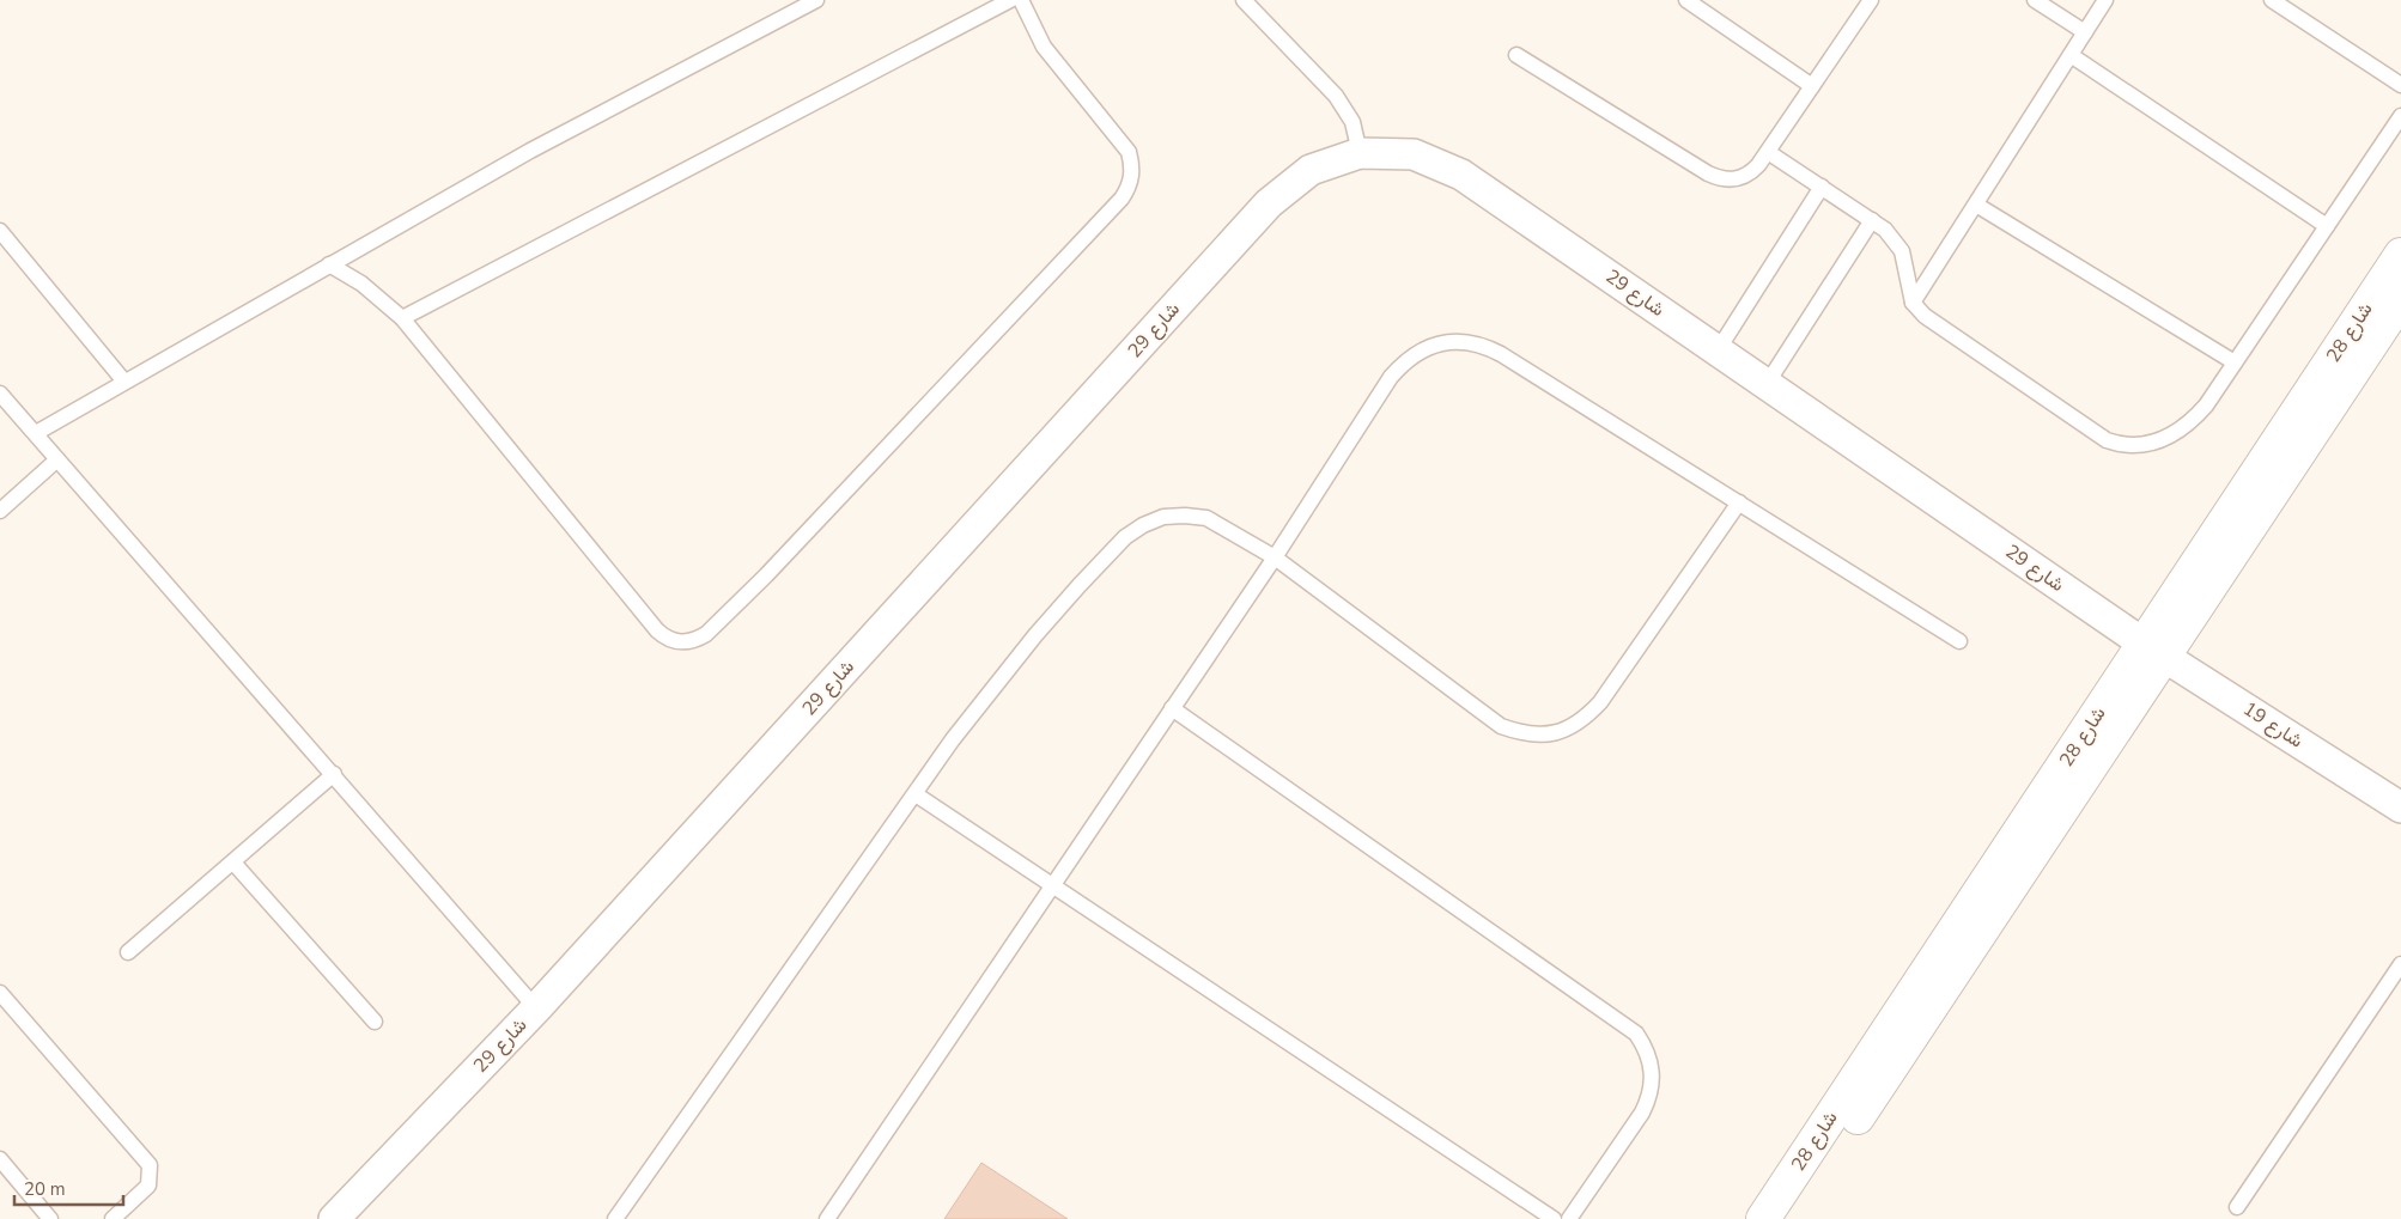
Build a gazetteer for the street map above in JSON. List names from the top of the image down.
{
  "streets": {
    "street": ["شارع 29", "شارع 28", "شارع 19"]
  },
  "crossings": [
    ["شارع 29", "شارع 28"],
    ["شارع 29", "شارع 19"],
    ["شارع 28", "شارع 19"]
  ],
  "scale_bar": "20 m"
}
